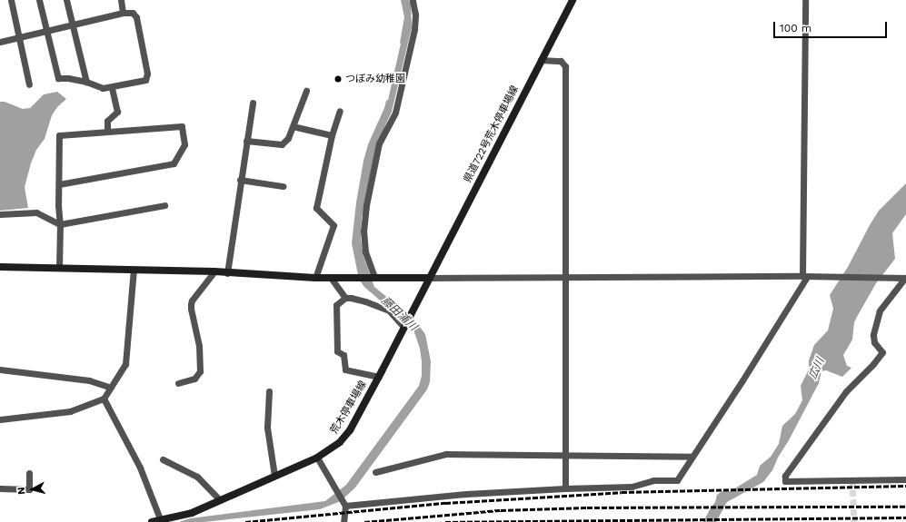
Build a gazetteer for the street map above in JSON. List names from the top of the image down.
{
  "streets": {
    "main road": ["県道722号荒木停車場線", "荒木停車場線"]
  },
  "crossings": [
    ["県道722号荒木停車場線", "荒木停車場線"]
  ],
  "water": ["藤田浦川", "広川"],
  "places": ["つぼみ幼稚園"],
  "scale_bar": "100 m",
  "north": "left"
}
